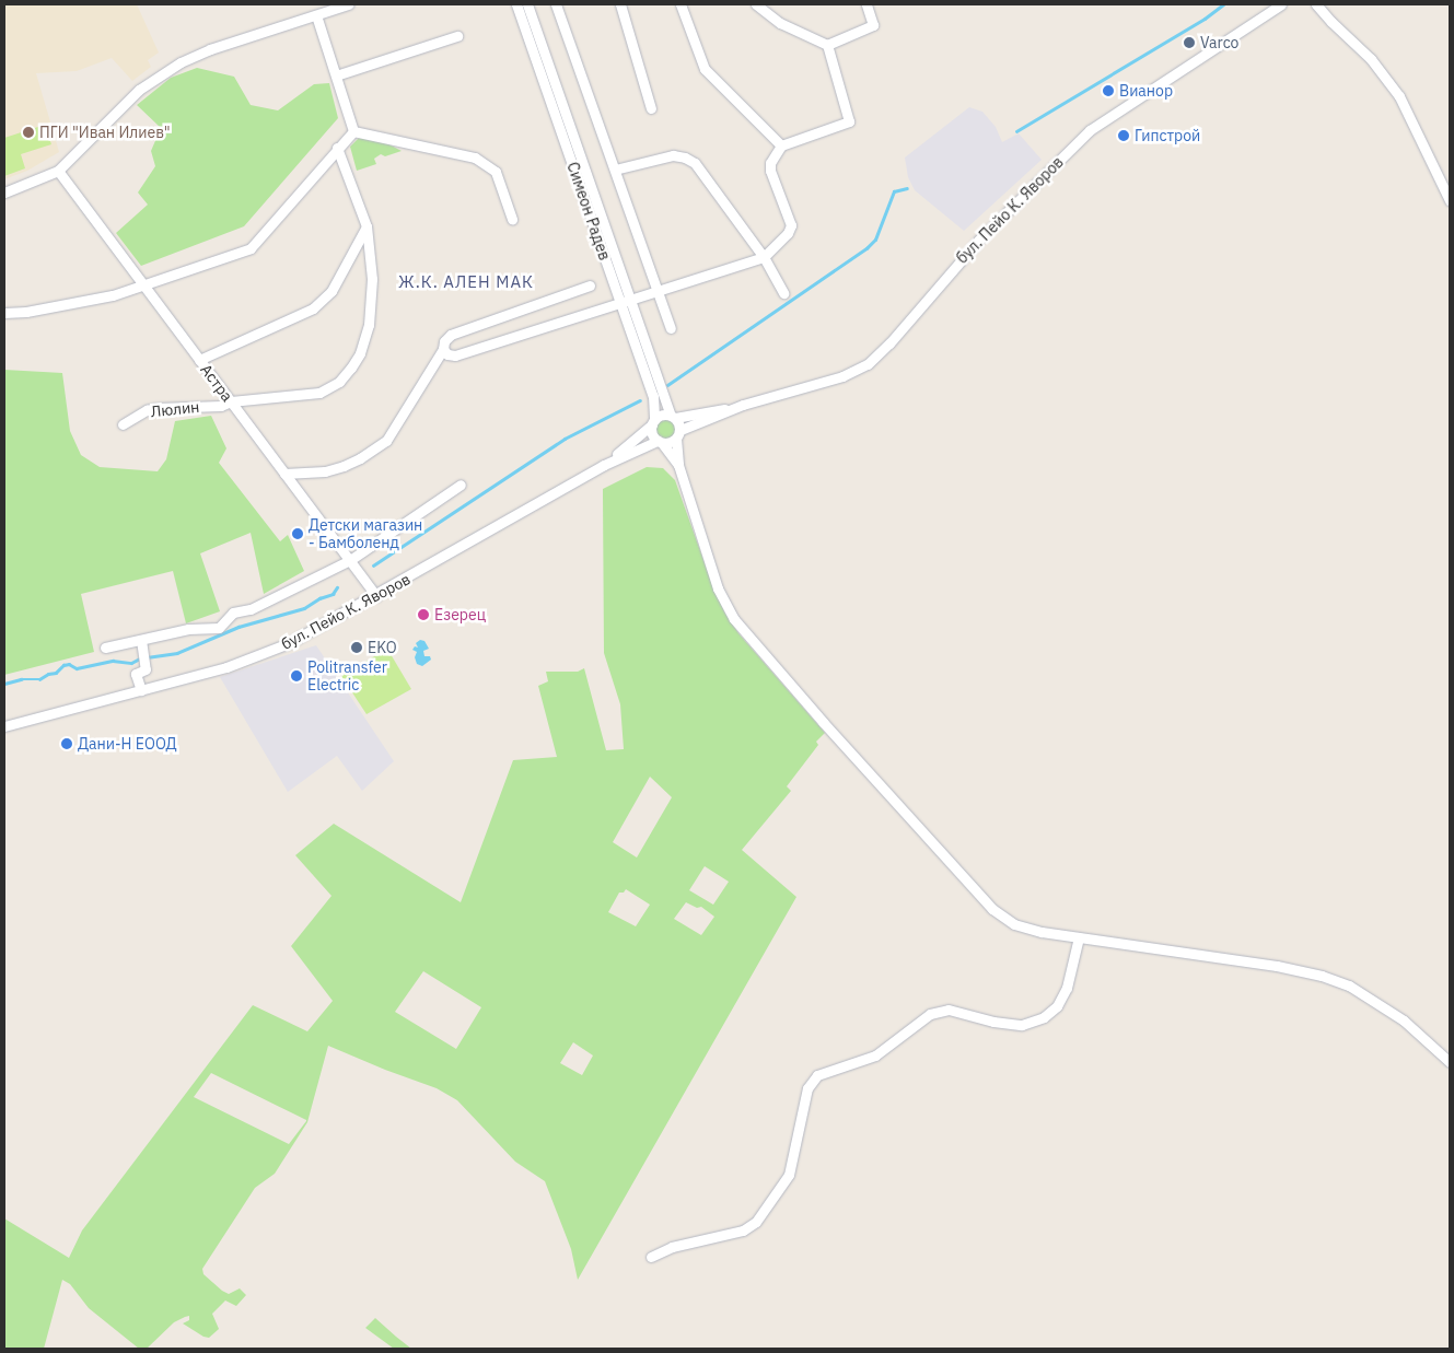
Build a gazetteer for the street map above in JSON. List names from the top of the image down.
{
  "streets": {
    "street": [
      "бул. Пейо К. Яворов",
      "Симеон Радев",
      "Астра",
      "Люлин"
    ]
  },
  "crossings": [
    ["бул. Пейо К. Яворов", "Симеон Радев"],
    ["бул. Пейо К. Яворов", "Астра"],
    ["Астра", "Люлин"]
  ],
  "districts": ["Ж.К. АЛЕН МАК"],
  "places": [
    "Varco",
    "Вианор",
    "ПГИ \"Иван Илиев\"",
    "Гипстрой",
    "Детски магазин - Бамболенд",
    "Езерец",
    "EKO",
    "Politransfer Electric",
    "Дани-Н ЕООД"
  ]
}
